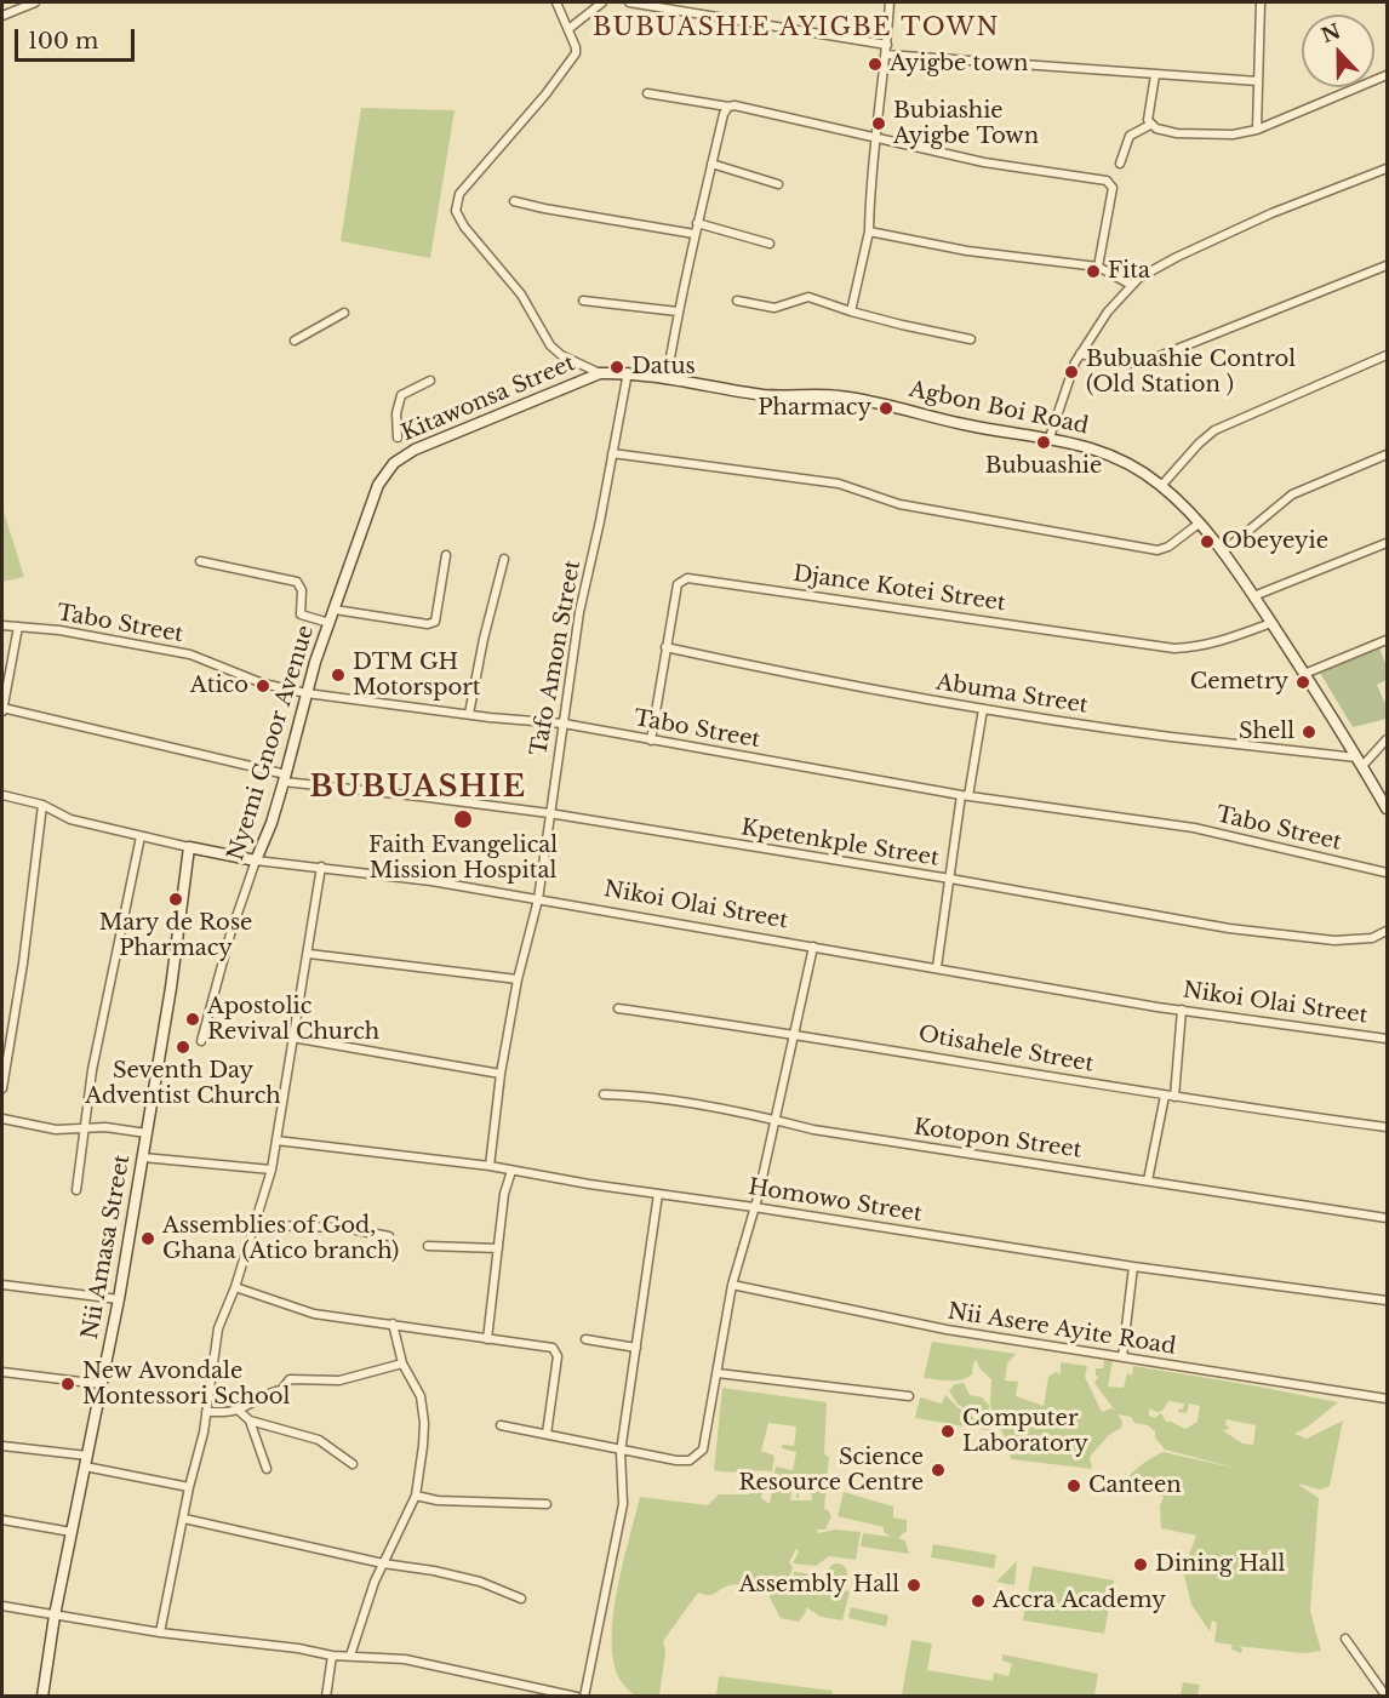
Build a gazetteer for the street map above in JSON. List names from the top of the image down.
{
  "streets": {
    "street": [
      "Kitawonsa Street",
      "Agbon Boi Road",
      "Djance Kotei Street",
      "Tabo Street",
      "Tafo Amon Street",
      "Abuma Street",
      "Nyemi Gnoor Avenue",
      "Kpetenkple Street",
      "Nikoi Olai Street",
      "Otisahele Street",
      "Kotopon Street",
      "Homowo Street",
      "Nii Amasa Street",
      "Nii Asere Ayite Road"
    ]
  },
  "crossings": [
    ["Kitawonsa Street", "Agbon Boi Road"],
    ["Kitawonsa Street", "Nyemi Gnoor Avenue"],
    ["Agbon Boi Road", "Djance Kotei Street"],
    ["Agbon Boi Road", "Tafo Amon Street"],
    ["Agbon Boi Road", "Abuma Street"],
    ["Djance Kotei Street", "Tabo Street"],
    ["Djance Kotei Street", "Abuma Street"],
    ["Tabo Street", "Tafo Amon Street"],
    ["Tabo Street", "Nyemi Gnoor Avenue"],
    ["Tafo Amon Street", "Kpetenkple Street"],
    ["Tafo Amon Street", "Nikoi Olai Street"],
    ["Tafo Amon Street", "Homowo Street"],
    ["Nyemi Gnoor Avenue", "Kpetenkple Street"],
    ["Nyemi Gnoor Avenue", "Nikoi Olai Street"],
    ["Nikoi Olai Street", "Nii Amasa Street"]
  ],
  "districts": ["BUBUASHIE AYIGBE TOWN", "BUBUASHIE"],
  "places": [
    "Ayigbe town",
    "Bubiashie Ayigbe Town",
    "Fita",
    "Datus",
    "Bubuashie Control (Old Station )",
    "Pharmacy",
    "Bubuashie",
    "Obeyeyie",
    "DTM GH Motorsport",
    "Cemetry",
    "Atico",
    "Shell",
    "Faith Evangelical Mission Hospital",
    "Mary de Rose Pharmacy",
    "Apostolic Revival Church",
    "Seventh Day Adventist Church",
    "Assemblies of God, Ghana (Atico branch)",
    "New Avondale Montessori School",
    "Computer Laboratory",
    "Science Resource Centre",
    "Canteen",
    "Dining Hall",
    "Assembly Hall",
    "Accra Academy"
  ],
  "scale_bar": "100 m",
  "north": "top"
}
